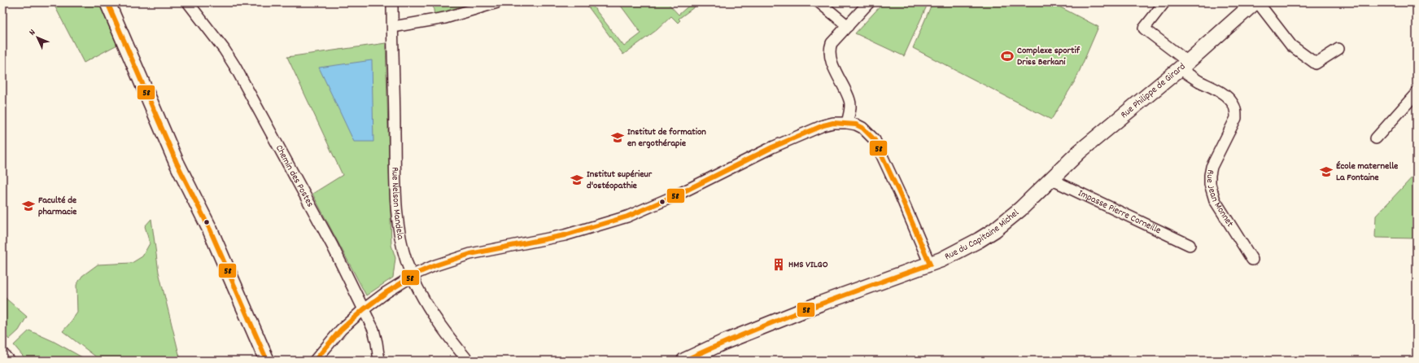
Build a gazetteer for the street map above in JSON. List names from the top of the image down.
{
  "streets": {
    "main road": ["Rue Philippe de Girard", "Rue du Capitaine Michel"],
    "street": [
      "Chemin des Postes",
      "Rue Jean Monnet",
      "Rue Nelson Mandela",
      "Impasse Pierre Corneille"
    ]
  },
  "crossings": [
    ["Rue Philippe de Girard", "Rue Jean Monnet"],
    ["Rue Philippe de Girard", "Impasse Pierre Corneille"],
    ["Rue Philippe de Girard", "Rue du Capitaine Michel"],
    ["Impasse Pierre Corneille", "Rue du Capitaine Michel"]
  ],
  "places": {
    "sports": ["Complexe sportif Driss Berkani"],
    "school or university": [
      "Institut de formation en ergothérapie",
      "École maternelle La Fontaine",
      "Institut supérieur d'ostéopathie",
      "Faculté de pharmacie"
    ],
    "building": ["HMS VILGO"]
  },
  "lines": ["transit line 58"],
  "north": "top left"
}
